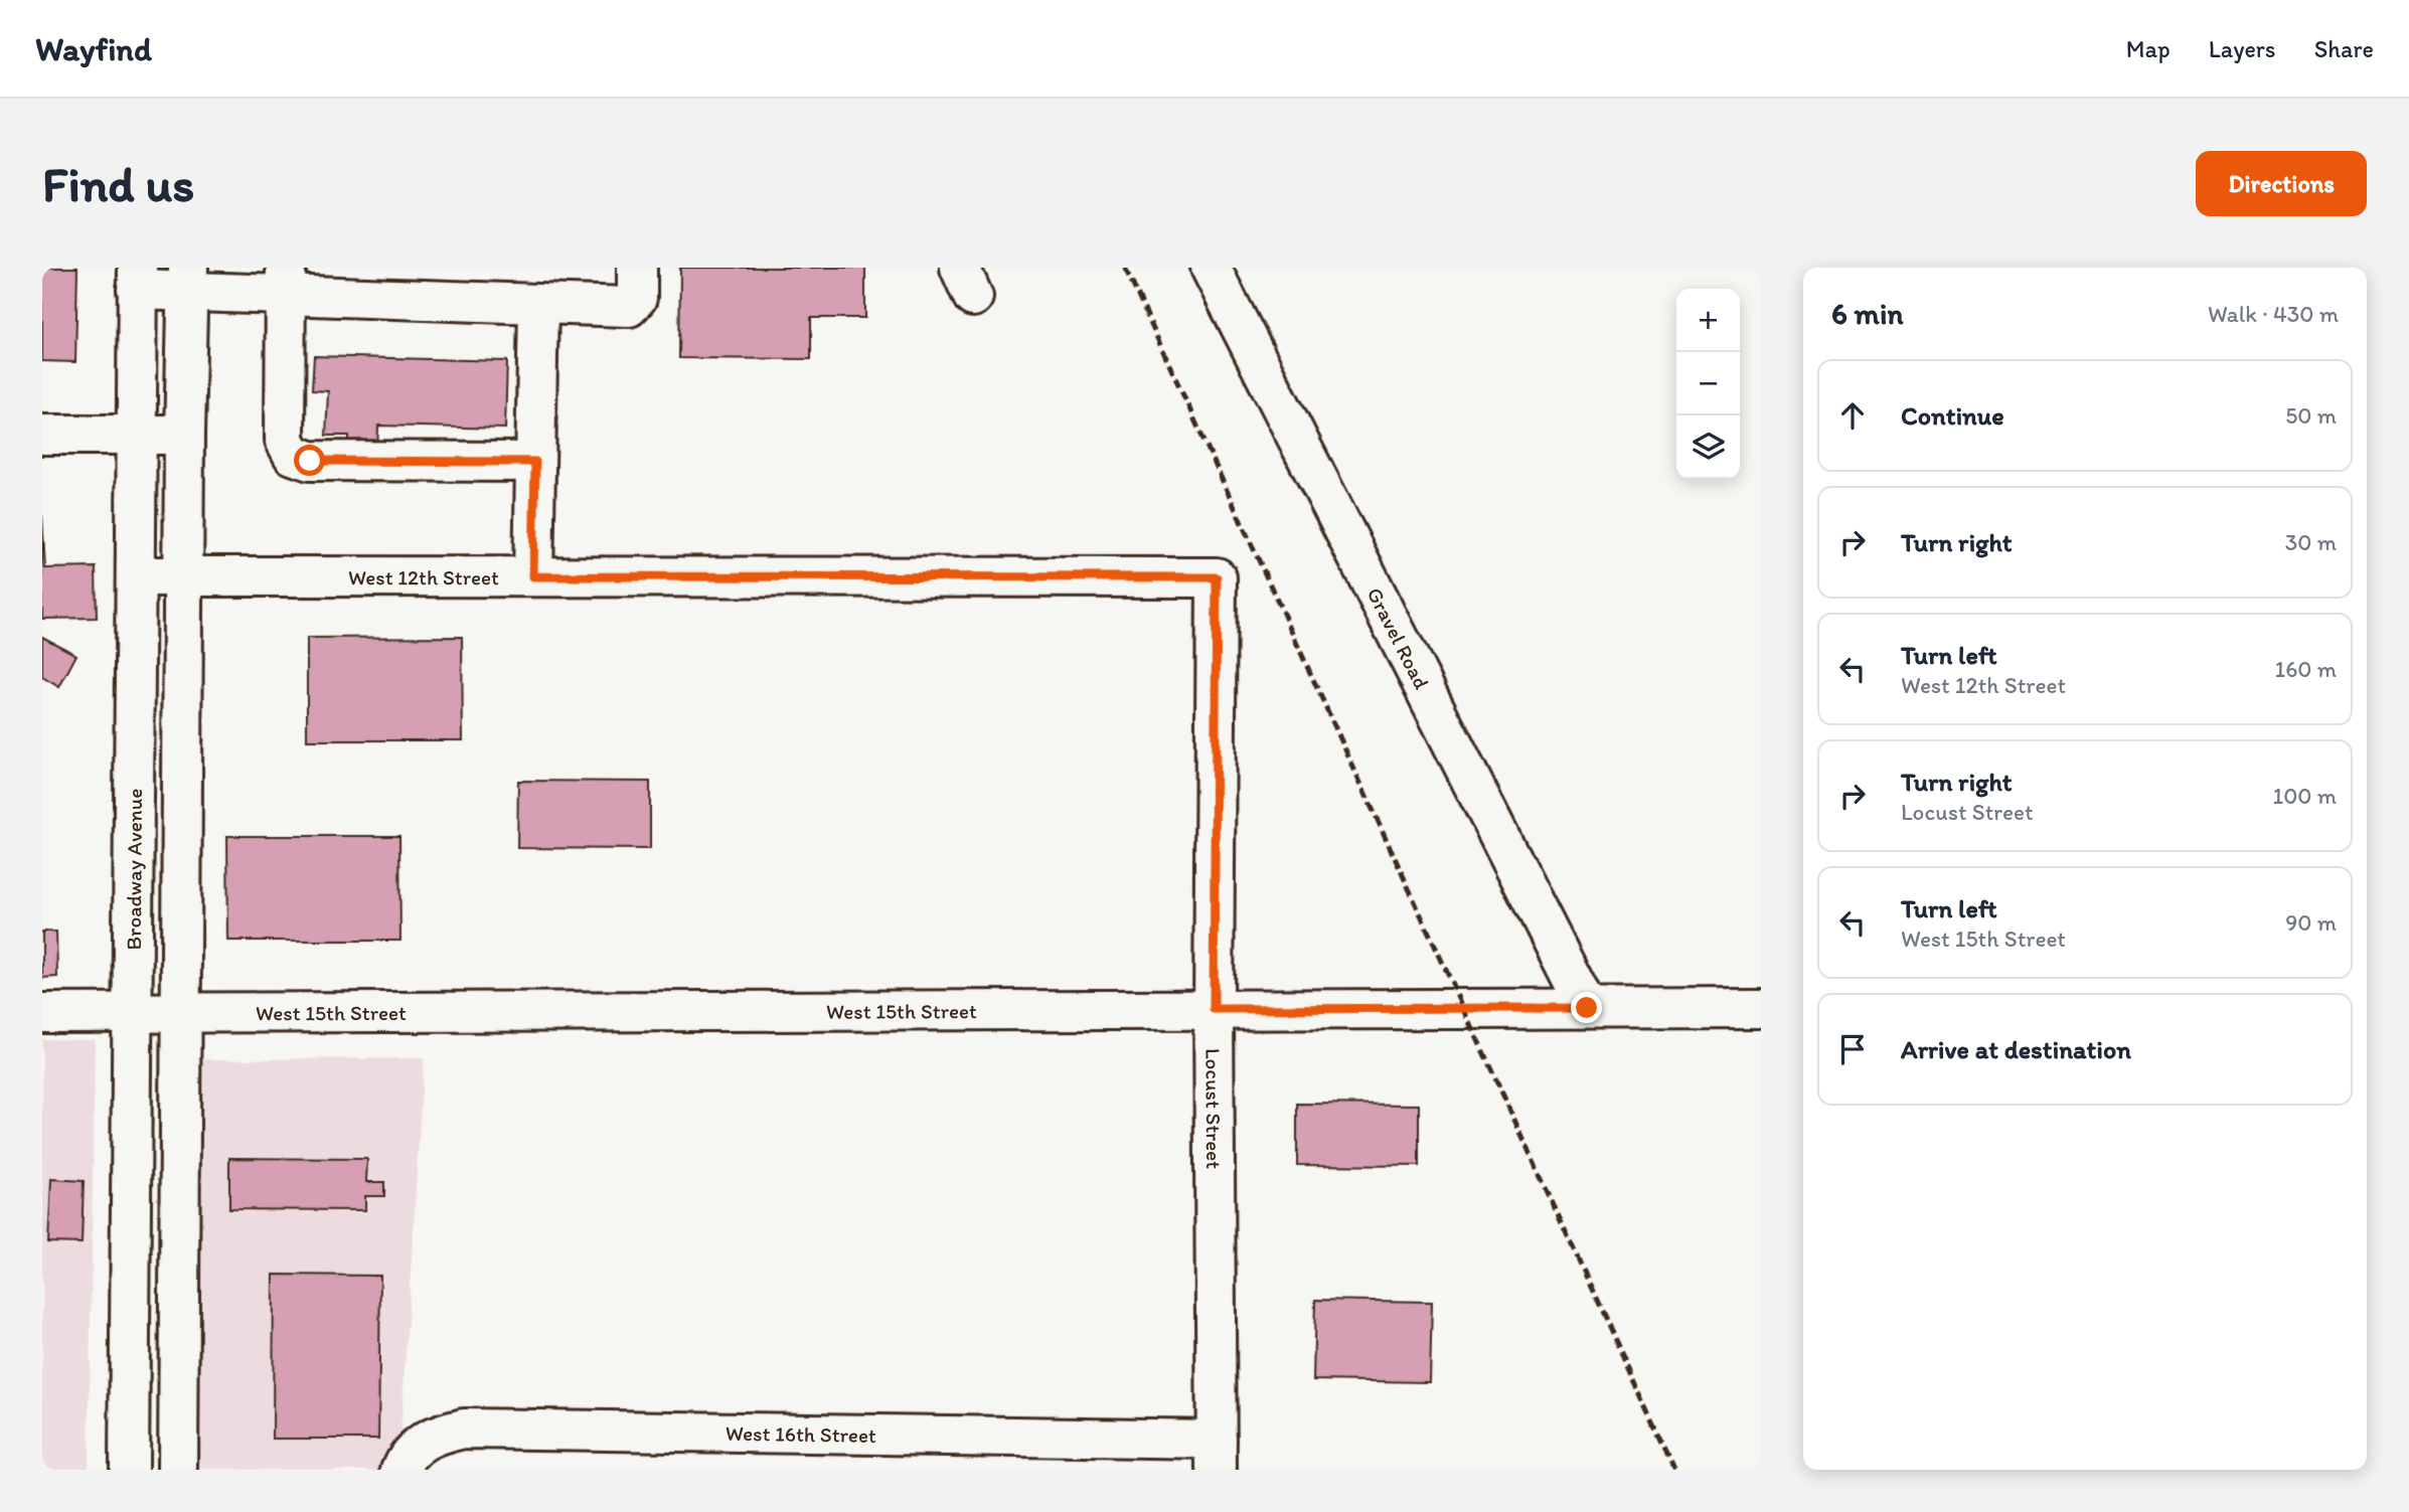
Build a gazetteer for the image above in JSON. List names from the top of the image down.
{
  "streets": {
    "main road": [
      "West 12th Street",
      "Gravel Road",
      "Broadway Avenue",
      "West 15th Street",
      "Locust Street",
      "West 16th Street"
    ]
  },
  "crossings": [
    ["West 12th Street", "Broadway Avenue"],
    ["West 12th Street", "Locust Street"],
    ["Gravel Road", "West 15th Street"],
    ["Broadway Avenue", "West 15th Street"],
    ["West 15th Street", "Locust Street"],
    ["Locust Street", "West 16th Street"]
  ],
  "page": {
    "header": "Wayfind",
    "nav": ["Map", "Layers", "Share"],
    "buttons": "Directions",
    "title": "Find us",
    "heading": ["6 min", "Walk · 430 m"],
    "map_buttons": ["+", "−"],
    "list": [
      ["Continue", "50 m"],
      ["Turn right", "30 m"],
      ["Turn left", "West 12th Street", "160 m"],
      ["Turn right", "Locust Street", "100 m"],
      ["Turn left", "West 15th Street", "90 m"],
      "Arrive at destination"
    ]
  }
}
